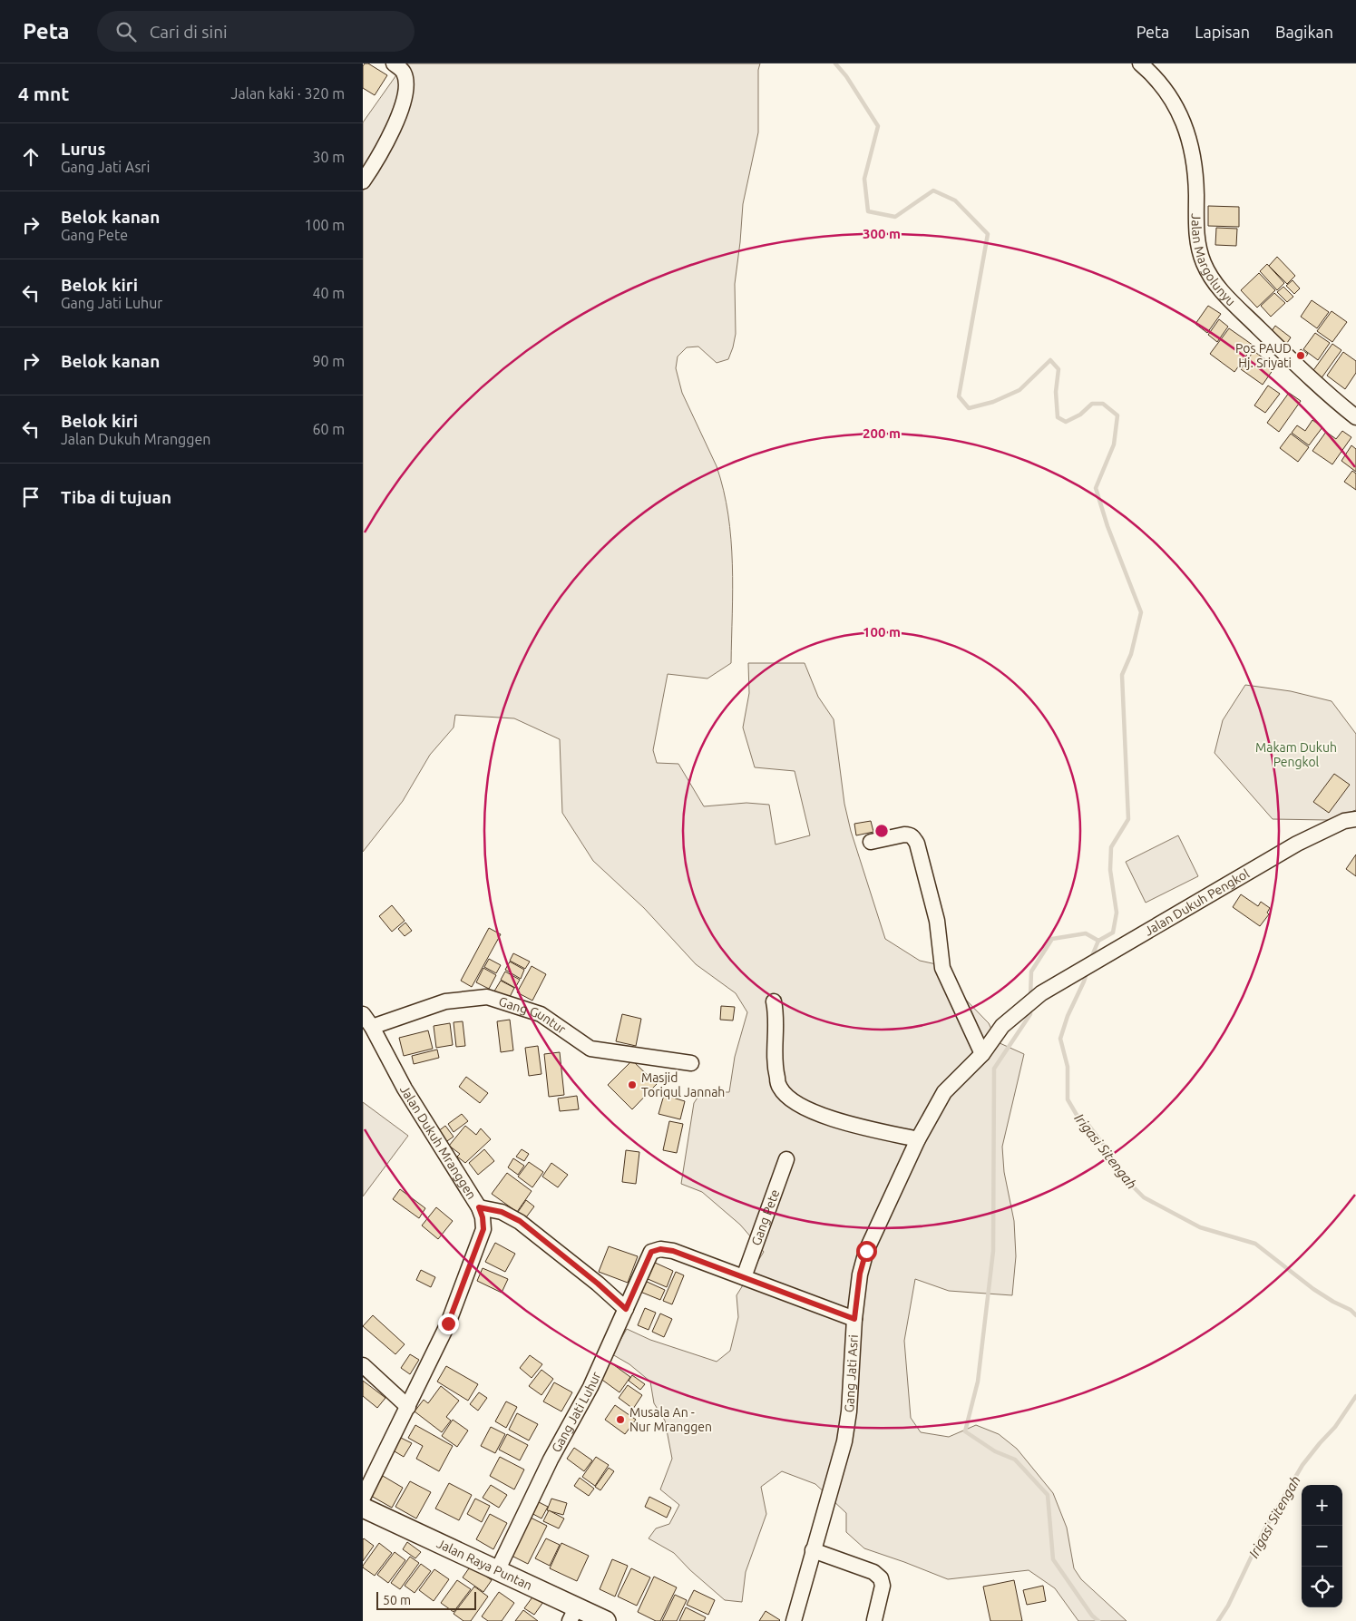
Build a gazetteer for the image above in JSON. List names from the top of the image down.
{
  "streets": {
    "main road": ["Jalan Raya Puntan"],
    "street": [
      "Jalan Margolunyu",
      "Jalan Dukuh Pengkol",
      "Gang Guntur",
      "Jalan Dukuh Mranggen",
      "Gang Pete",
      "Gang Jati Asri",
      "Gang Jati Luhur"
    ]
  },
  "crossings": [
    ["Jalan Dukuh Pengkol", "Gang Jati Asri"],
    ["Gang Guntur", "Jalan Dukuh Mranggen"],
    ["Gang Pete", "Gang Jati Luhur"],
    ["Gang Jati Luhur", "Jalan Raya Puntan"]
  ],
  "water": ["Irigasi Sitengah"],
  "parks": ["Makam Dukuh Pengkol"],
  "places": ["Pos PAUD Hj. Sriyati", "Masjid Toriqul Jannah", "Musala An - Nur Mranggen"],
  "scale_bar": "50 m",
  "page": {
    "header": "Peta",
    "search": "Cari di sini",
    "nav": ["Peta", "Lapisan", "Bagikan"],
    "heading": ["4 mnt", "Jalan kaki · 320 m"],
    "list": [
      ["Lurus", "Gang Jati Asri", "30 m"],
      ["Belok kanan", "Gang Pete", "100 m"],
      ["Belok kiri", "Gang Jati Luhur", "40 m"],
      ["Belok kanan", "90 m"],
      ["Belok kiri", "Jalan Dukuh Mranggen", "60 m"],
      "Tiba di tujuan"
    ],
    "map_buttons": ["+", "−"],
    "scale": "50 m"
  },
  "rings": ["300 m", "200 m", "100 m"]
}
